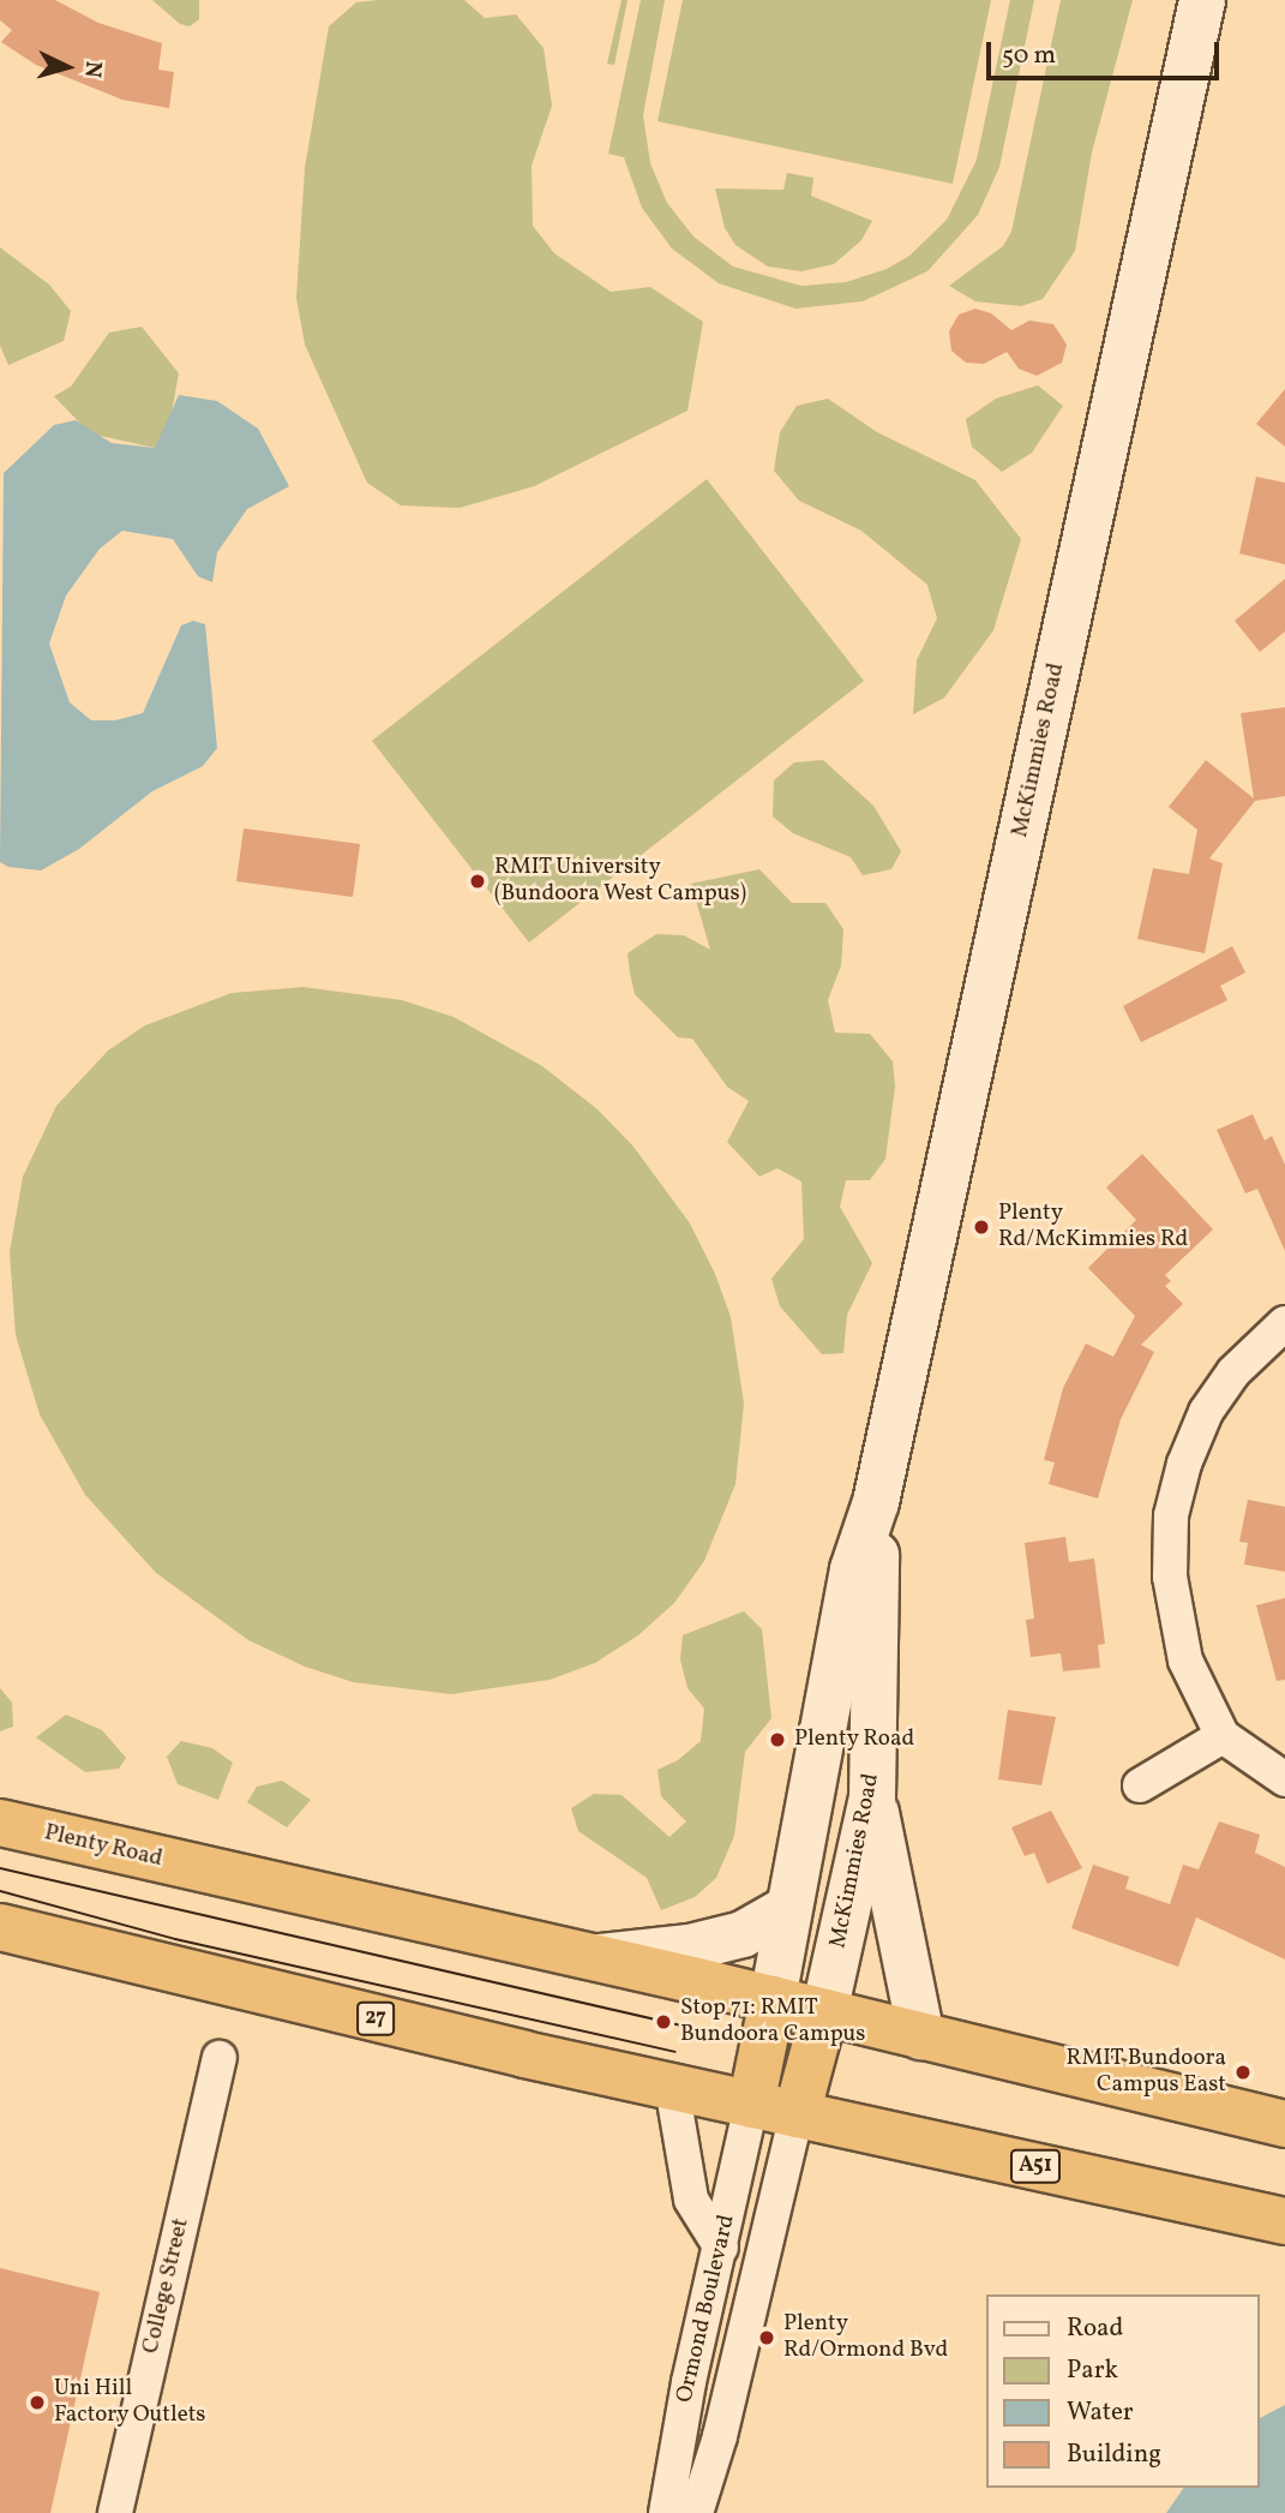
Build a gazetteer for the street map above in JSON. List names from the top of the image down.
{
  "streets": {
    "highway": [
      "McKimmies Road",
      "Plenty Road",
      "27",
      "A51"
    ],
    "street": ["College Street", "Ormond Boulevard"]
  },
  "crossings": [
    ["McKimmies Road", "Plenty Road"],
    ["McKimmies Road", "27"],
    ["McKimmies Road", "A51"],
    ["McKimmies Road", "Ormond Boulevard"],
    ["27", "A51"],
    ["27", "Ormond Boulevard"],
    ["A51", "Ormond Boulevard"]
  ],
  "places": [
    "RMIT University (Bundoora West Campus)",
    "Plenty Rd/McKimmies Rd",
    "Plenty Road",
    "Stop 71: RMIT Bundoora Campus",
    "RMIT Bundoora Campus East",
    "Plenty Rd/Ormond Bvd",
    "Uni Hill Factory Outlets"
  ],
  "legend": [
    "Road",
    "Park",
    "Water",
    "Building"
  ],
  "scale_bar": "50 m",
  "north": "right"
}
